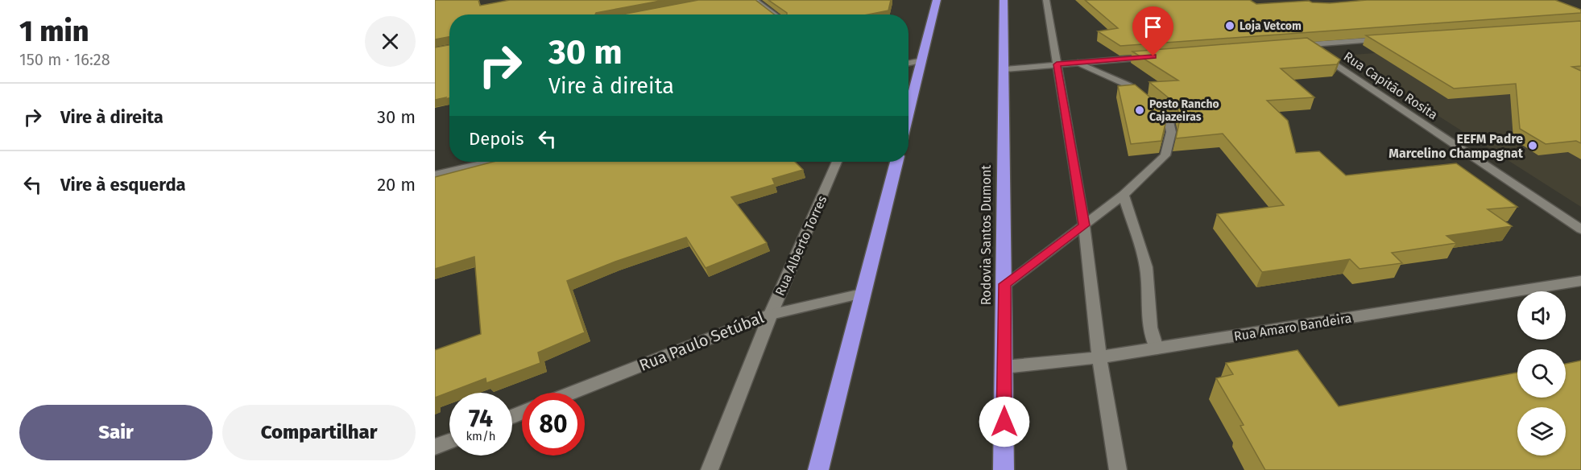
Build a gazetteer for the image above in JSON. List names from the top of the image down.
{
  "streets": {
    "highway": ["Rodovia Santos Dumont"],
    "street": [
      "Rua Capitão Rosita",
      "Rua Alberto Torres",
      "Rua Amaro Bandeira",
      "Rua Paulo Setúbal"
    ]
  },
  "crossings": [
    ["Rodovia Santos Dumont", "Rua Amaro Bandeira"],
    ["Rua Alberto Torres", "Rua Paulo Setúbal"]
  ],
  "places": ["Loja Vetcom", "Posto Rancho Cajazeiras", "EEFM Padre Marcelino Champagnat"],
  "page": {
    "heading": ["1 min", "150 m · 16:28"],
    "turn": ["30 m", "Vire à direita"],
    "list": [
      {
        "name": "Vire à direita",
        "value": "30 m"
      },
      {
        "name": "Vire à esquerda",
        "value": "20 m"
      }
    ],
    "then": "Depois",
    "speed": "74 km/h",
    "limit": "80",
    "buttons": ["Sair", "Compartilhar"]
  }
}
